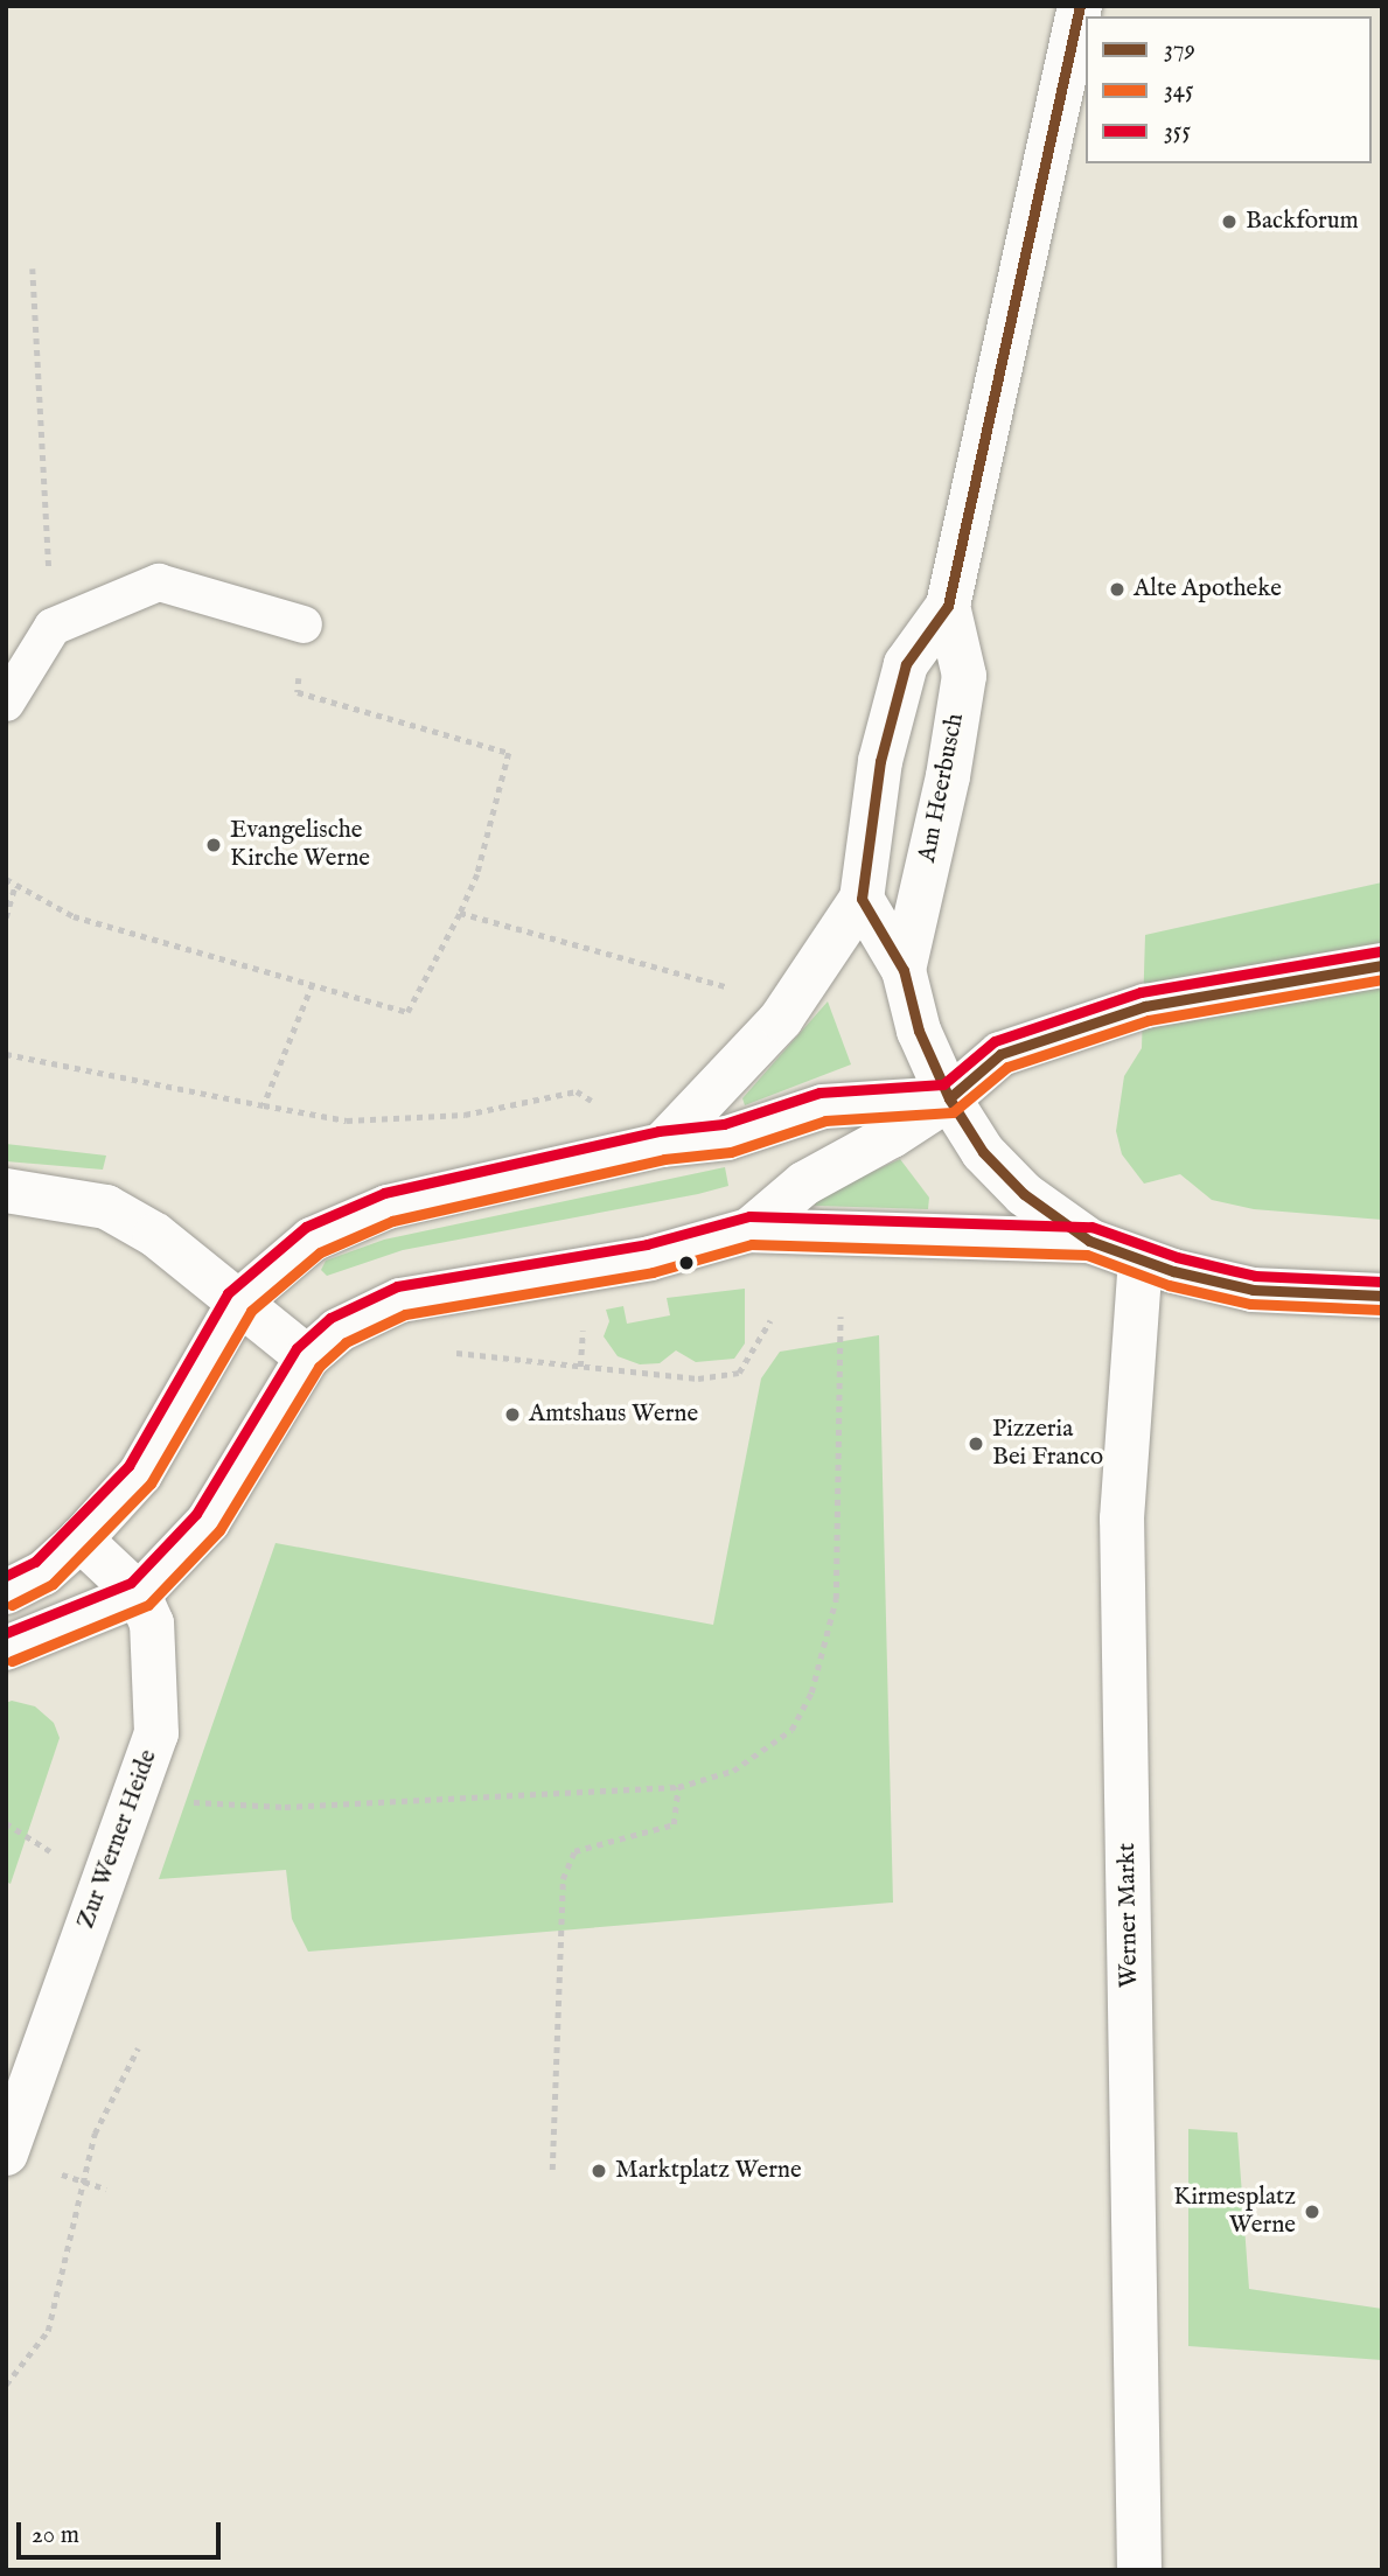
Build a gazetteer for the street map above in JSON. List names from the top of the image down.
{
  "streets": {
    "street": ["Am Heerbusch", "Zur Werner Heide", "Werner Markt"]
  },
  "places": [
    "Backforum",
    "Alte Apotheke",
    "Evangelische Kirche Werne",
    "Amtshaus Werne",
    "Pizzeria Bei Franco",
    "Marktplatz Werne",
    "Kirmesplatz Werne"
  ],
  "lines": ["transit line 379", "transit line 355", "transit line 345"],
  "legend": ["379", "345", "355"],
  "scale_bar": "20 m"
}
